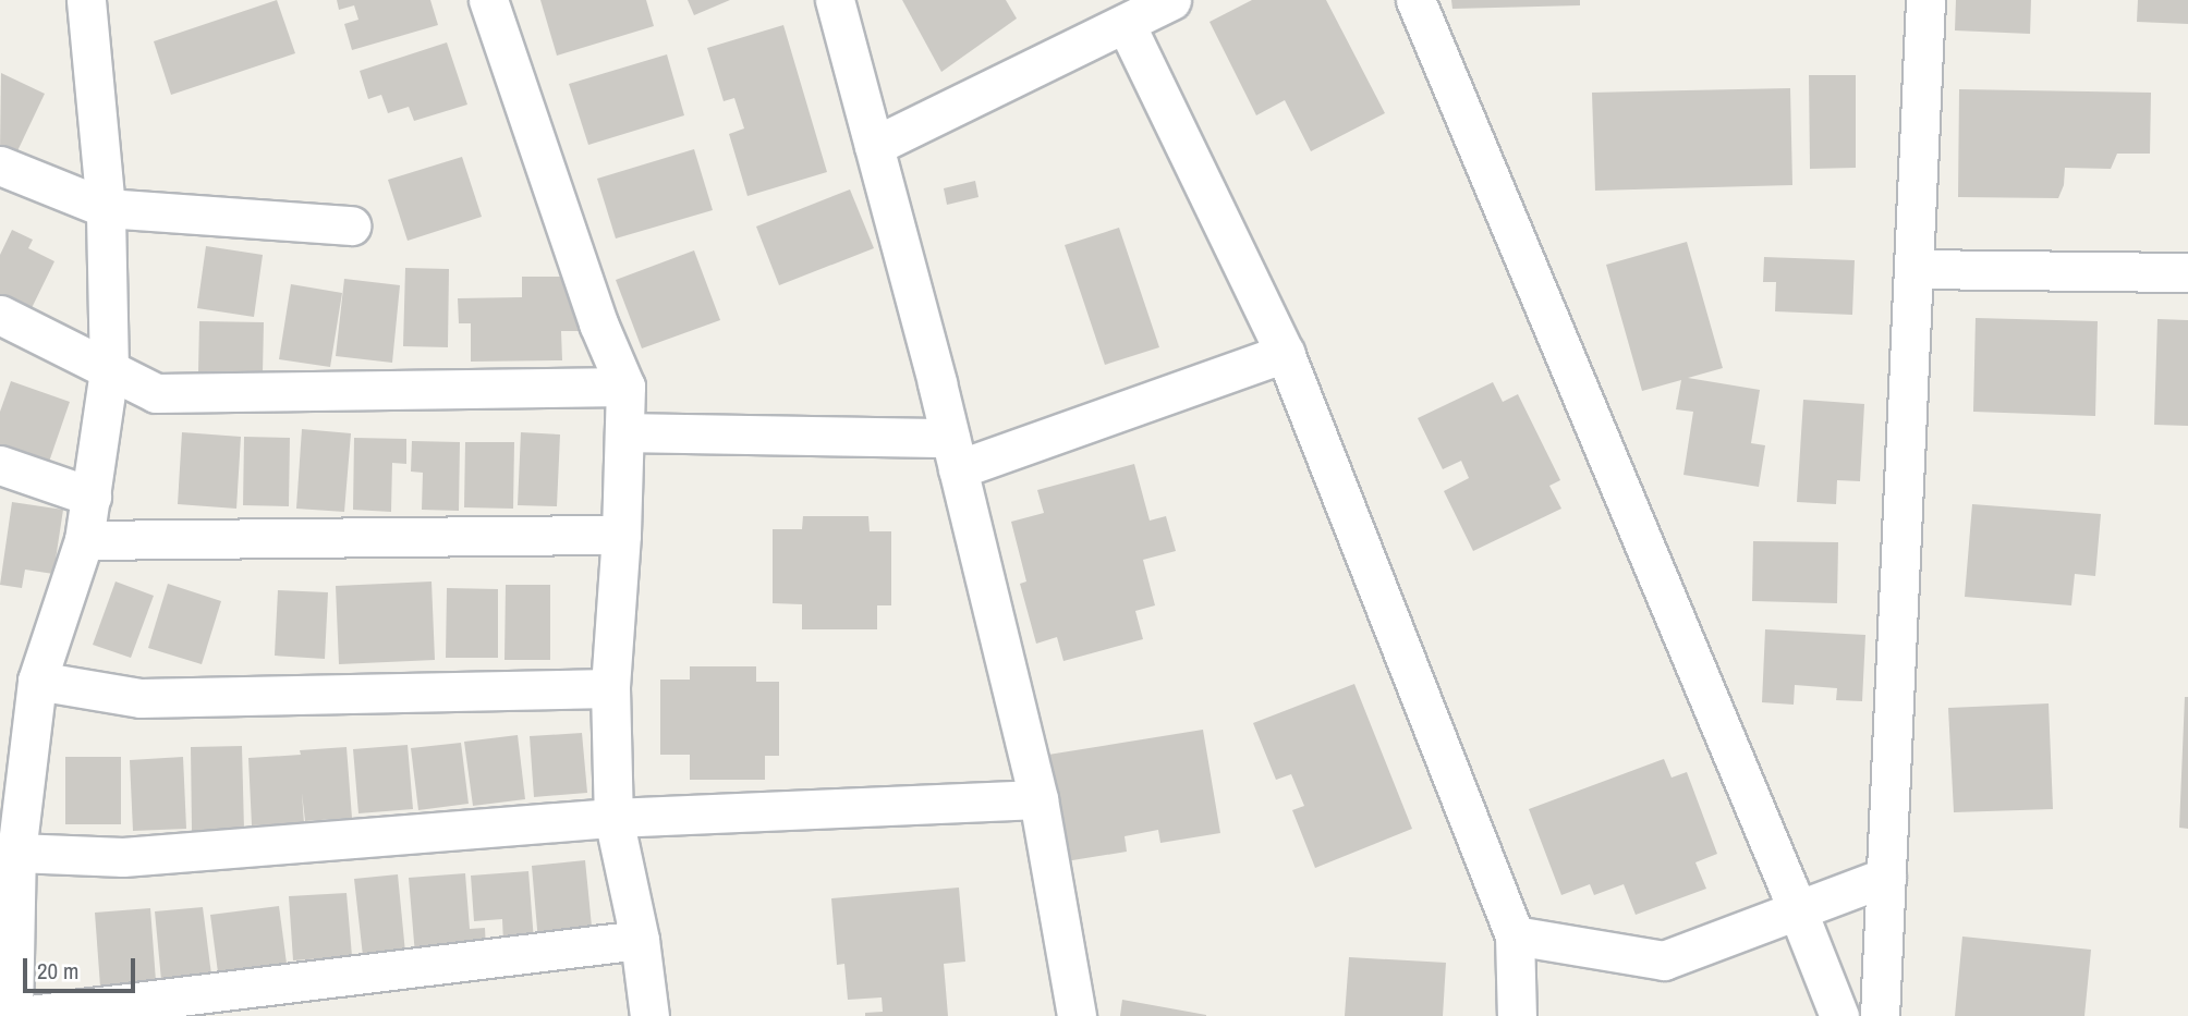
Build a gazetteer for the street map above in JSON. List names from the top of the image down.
{
  "scale_bar": "20 m"
}
